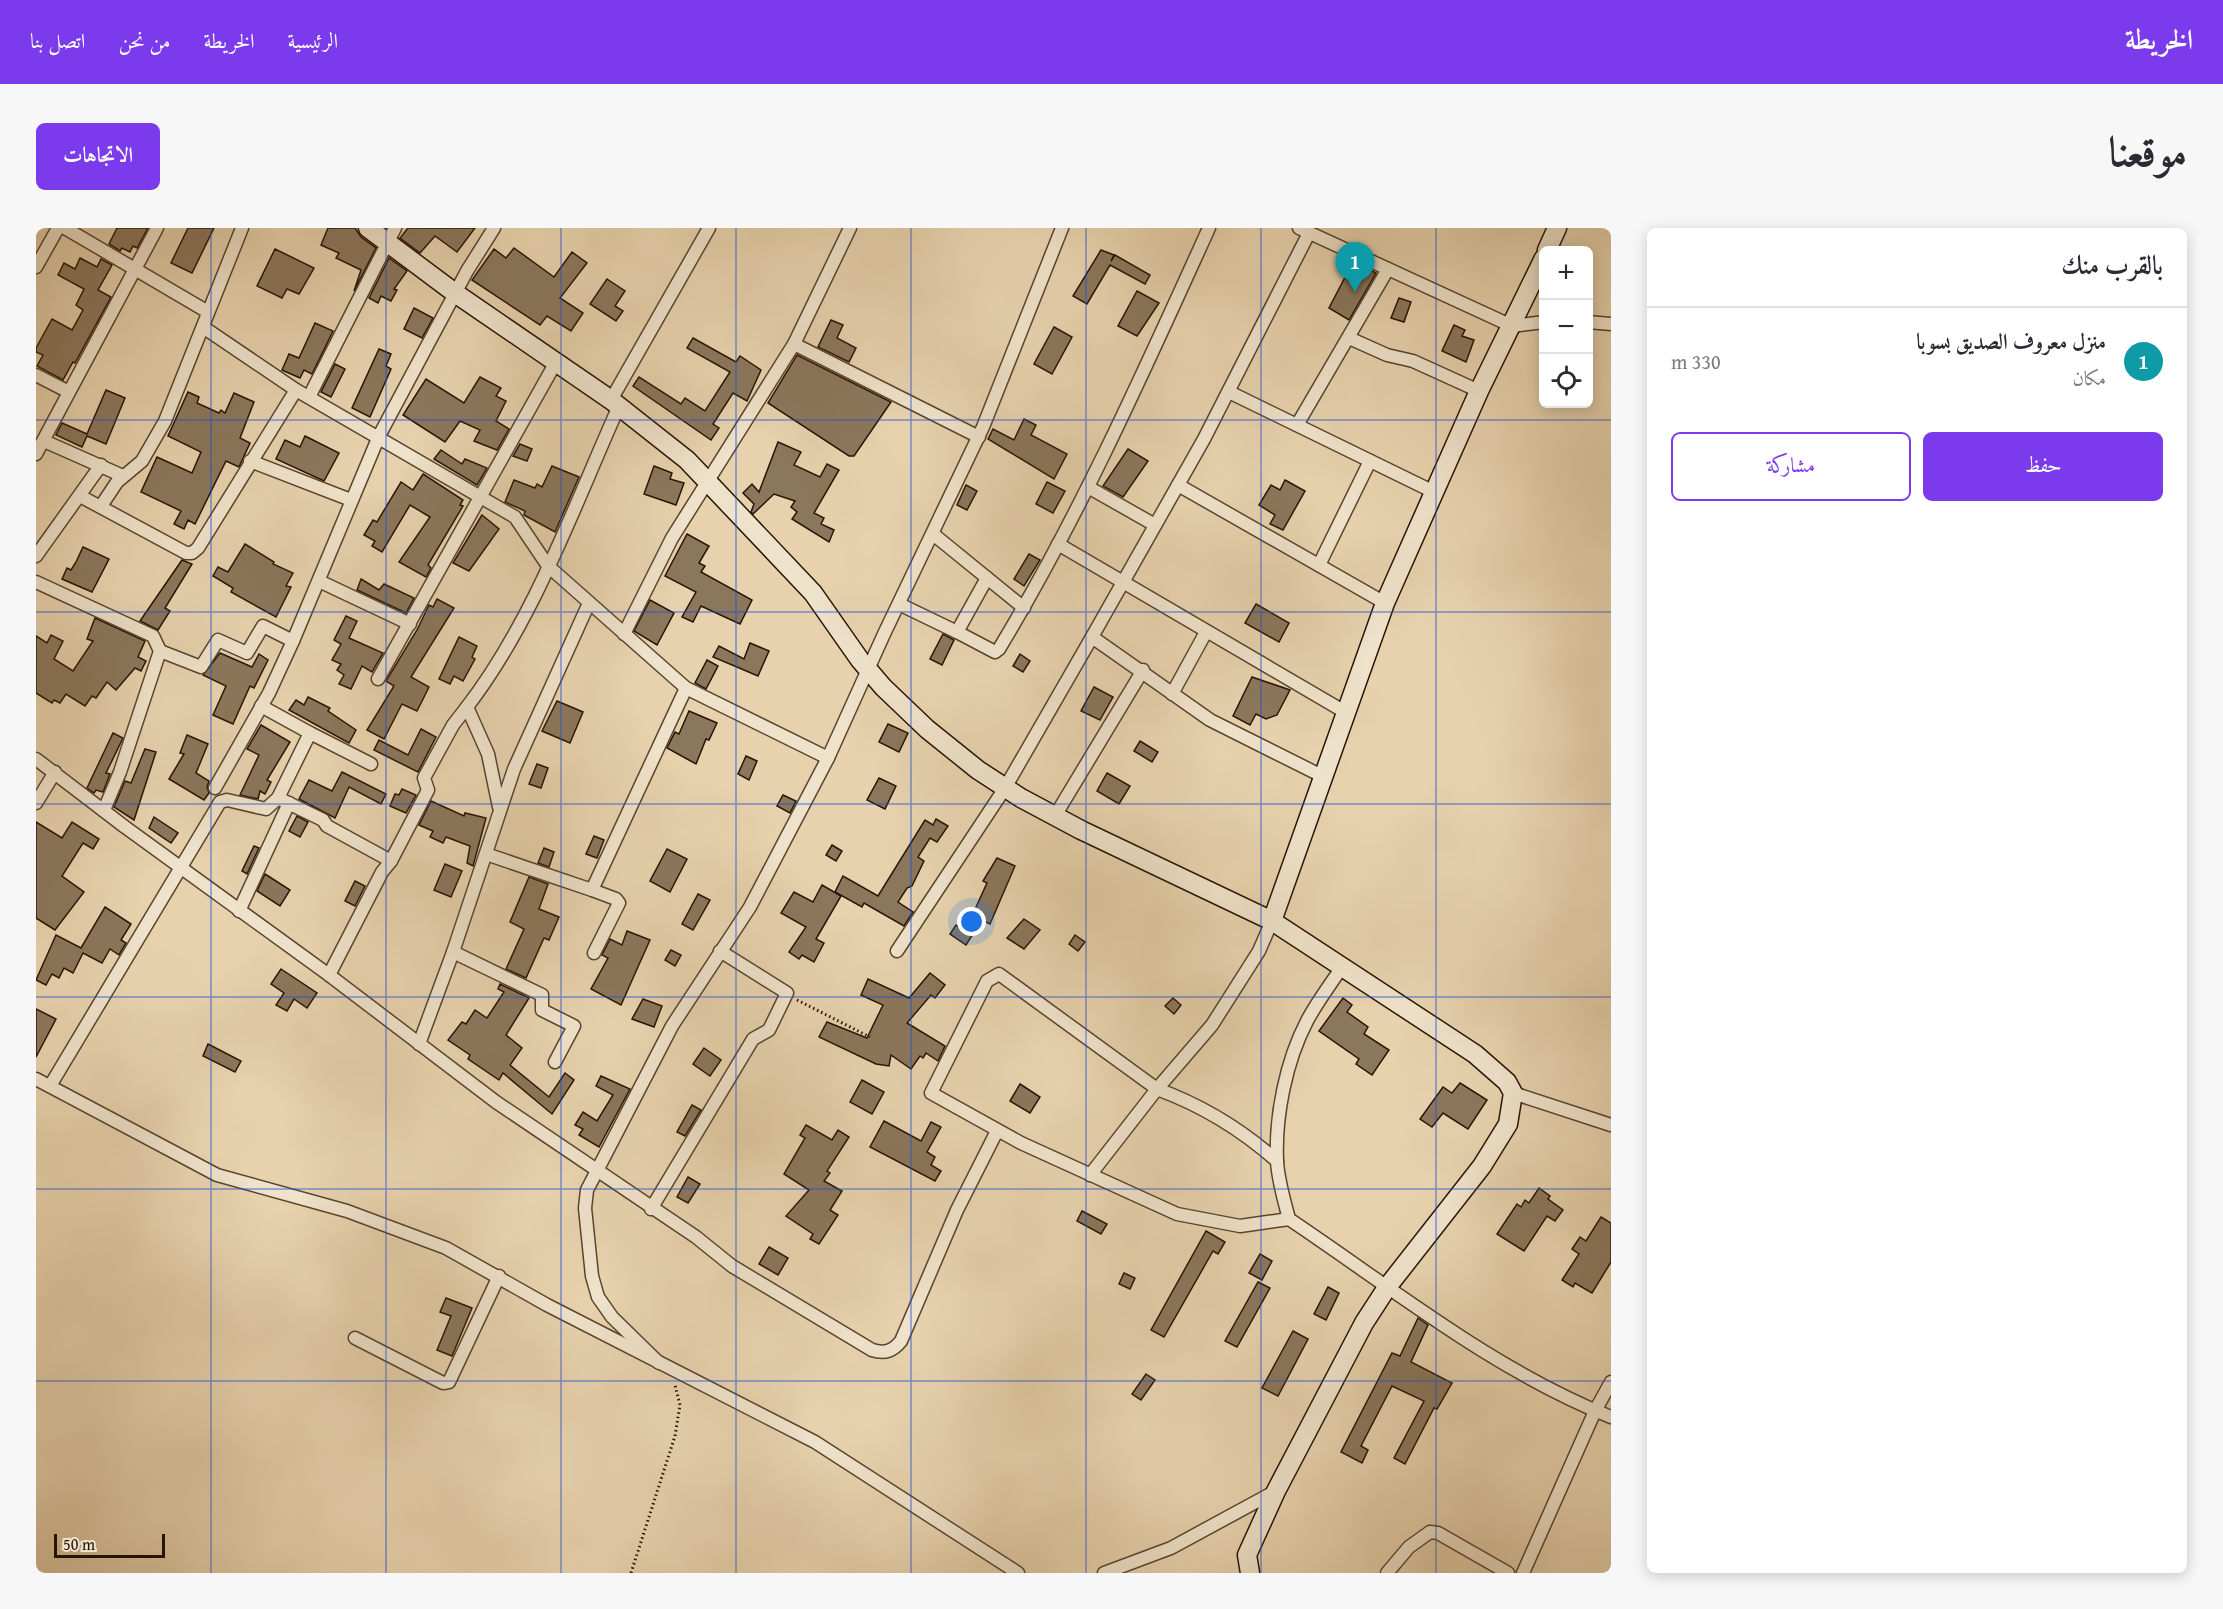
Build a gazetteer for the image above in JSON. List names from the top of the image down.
{
  "scale_bar": "50 m",
  "page": {
    "header": "الخريطة",
    "nav": [
      "الرئيسية",
      "الخريطة",
      "من نحن",
      "اتصل بنا"
    ],
    "title": "موقعنا",
    "buttons": [
      "الاتجاهات",
      ["حفظ", "مشاركة"]
    ],
    "heading": "بالقرب منك",
    "pins": "1",
    "map_buttons": ["+", "−"],
    "list": [
      {
        "mark": "1",
        "name": "منزل معروف الصديق بسوبا",
        "note": "مكان",
        "value": "330 m"
      }
    ],
    "scale": "50 m"
  }
}
